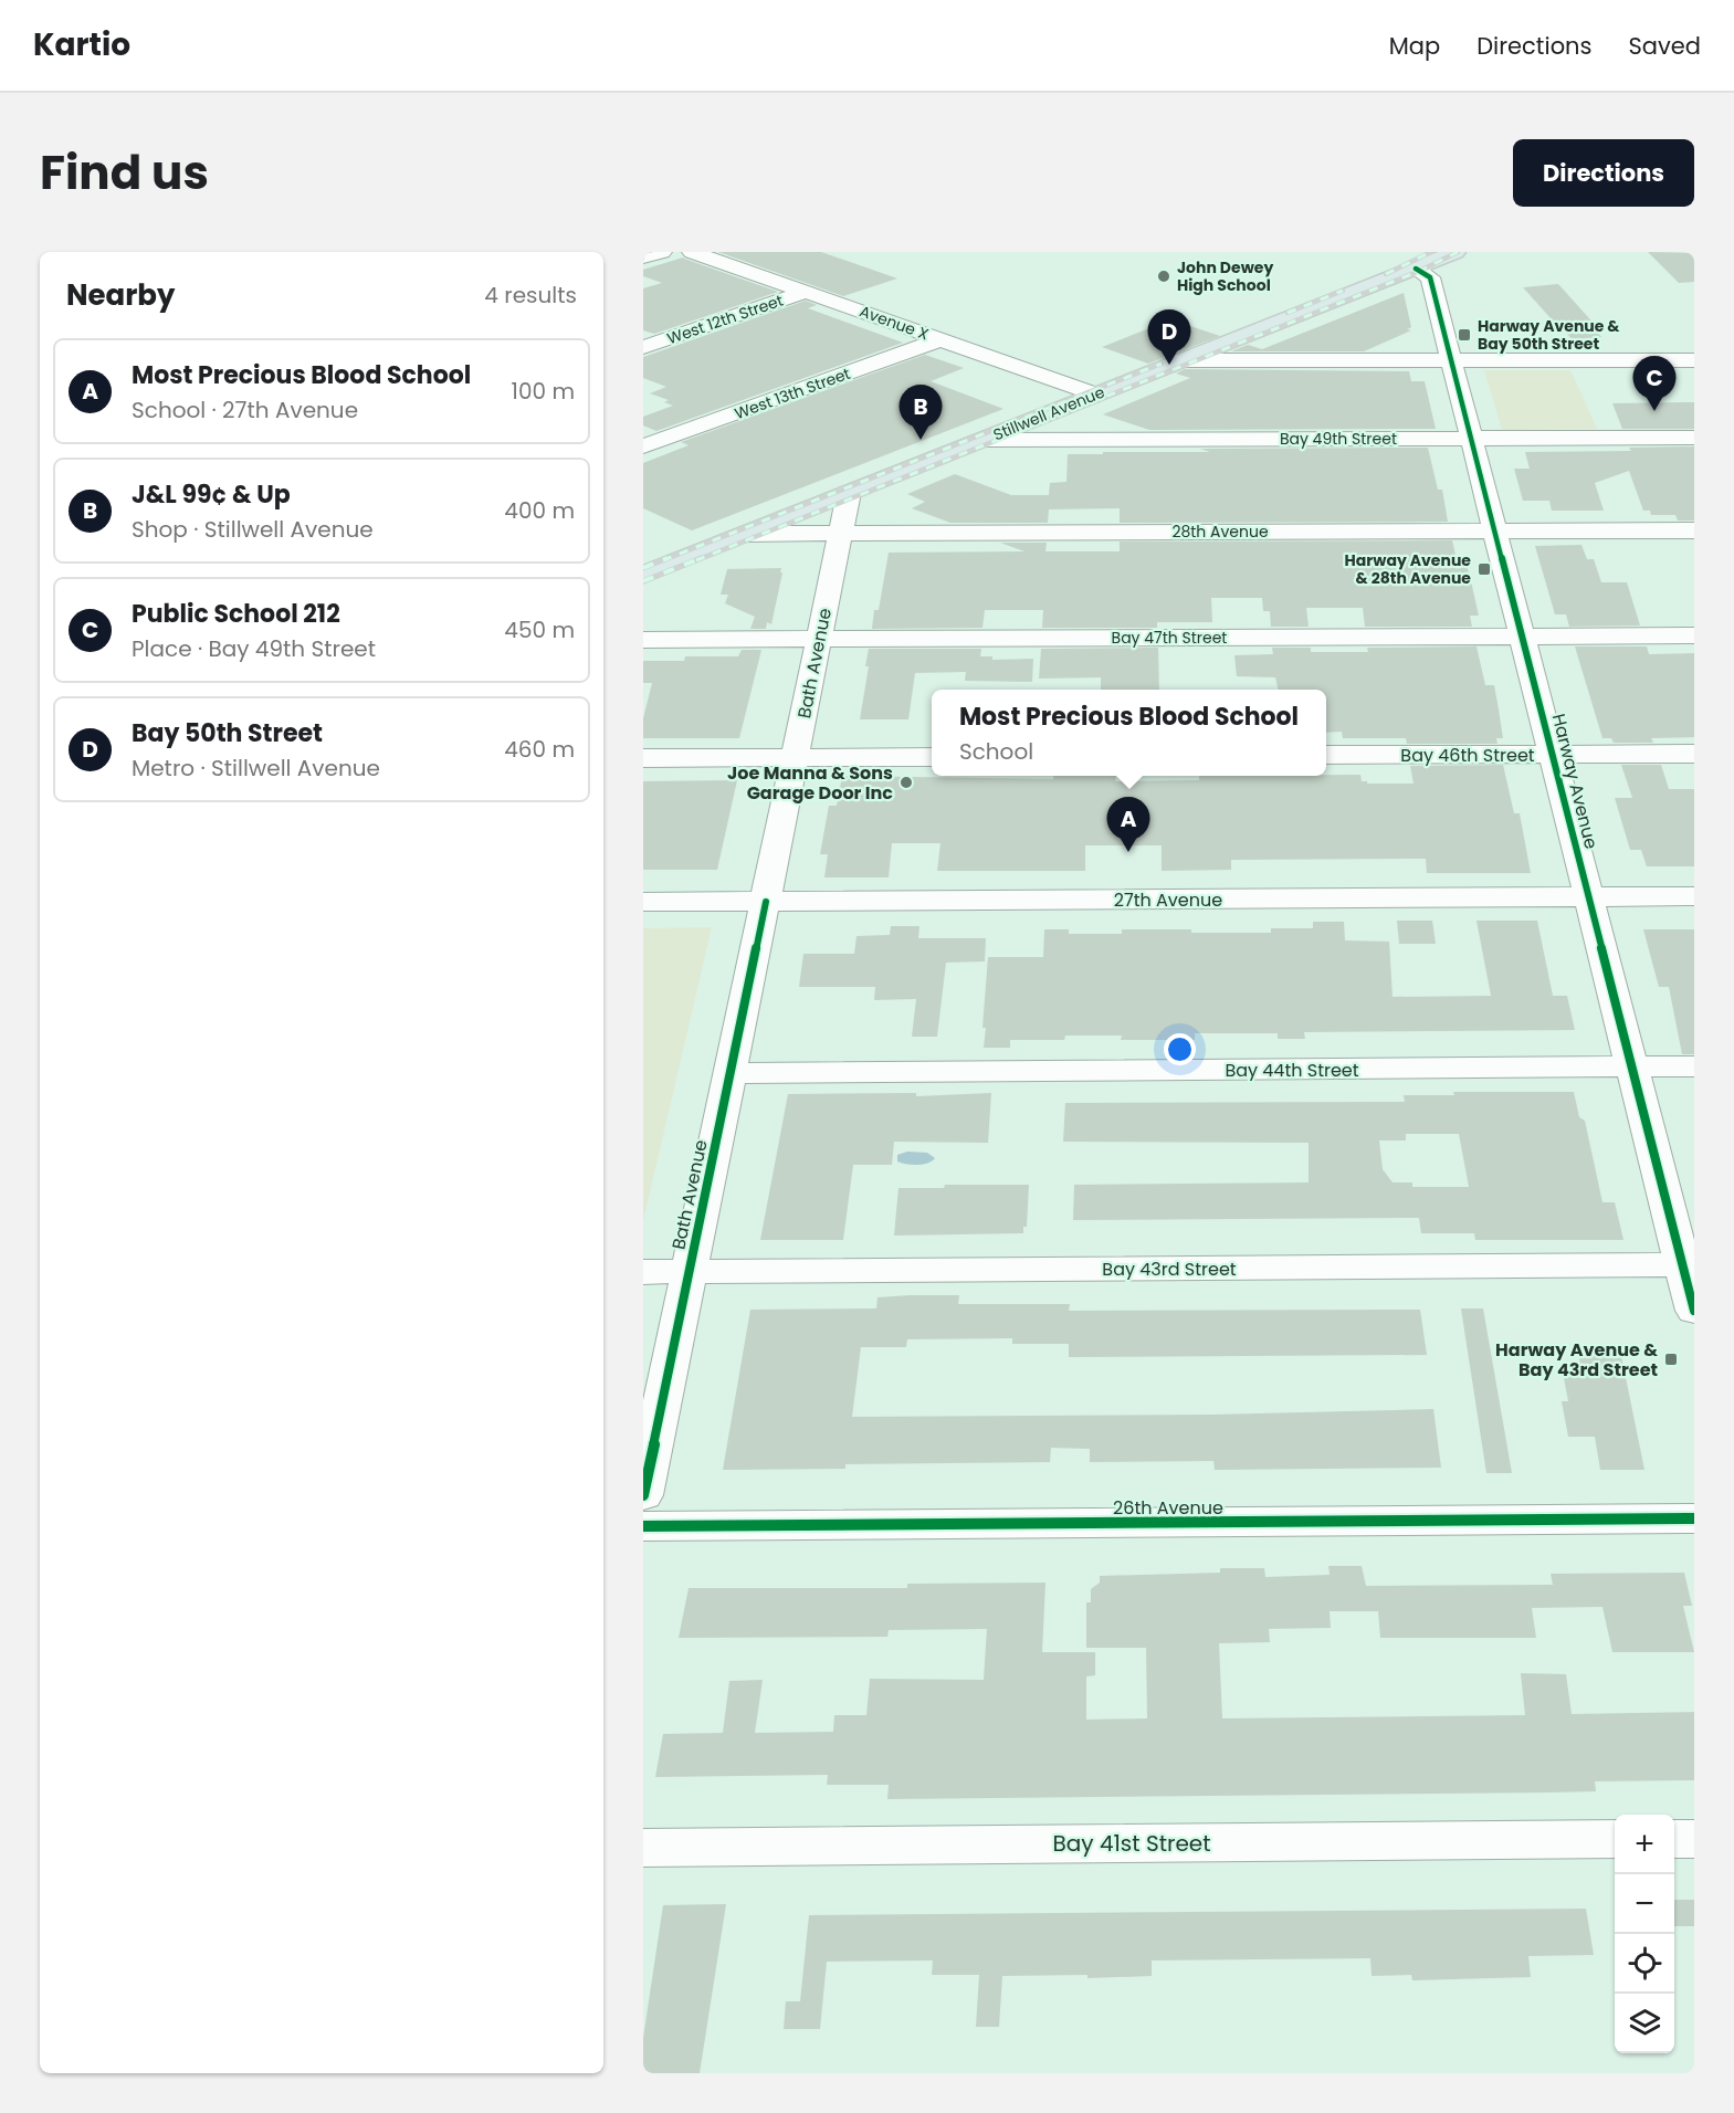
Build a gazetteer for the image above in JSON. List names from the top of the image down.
{
  "streets": {
    "main road": ["Stillwell Avenue"],
    "street": [
      "West 12th Street",
      "Avenue X",
      "West 13th Street",
      "Bay 49th Street",
      "28th Avenue",
      "Bay 47th Street",
      "Bath Avenue",
      "Bay 46th Street",
      "Harway Avenue",
      "27th Avenue",
      "Bay 44th Street",
      "Bay 43rd Street",
      "26th Avenue",
      "Bay 41st Street"
    ]
  },
  "crossings": [
    ["West 12th Street", "Avenue X"],
    ["Avenue X", "West 13th Street"],
    ["Avenue X", "Stillwell Avenue"],
    ["Stillwell Avenue", "Bay 49th Street"],
    ["Stillwell Avenue", "28th Avenue"],
    ["Stillwell Avenue", "Bath Avenue"],
    ["Stillwell Avenue", "Harway Avenue"],
    ["Bay 49th Street", "Harway Avenue"],
    ["28th Avenue", "Bath Avenue"],
    ["28th Avenue", "Harway Avenue"],
    ["Bay 47th Street", "Bath Avenue"],
    ["Bay 47th Street", "Harway Avenue"],
    ["Bath Avenue", "27th Avenue"],
    ["Bath Avenue", "Bay 44th Street"],
    ["Bath Avenue", "Bay 43rd Street"],
    ["Bay 46th Street", "Harway Avenue"],
    ["Harway Avenue", "27th Avenue"],
    ["Harway Avenue", "Bay 44th Street"],
    ["Harway Avenue", "Bay 43rd Street"]
  ],
  "places": {
    "other": ["John Dewey High School", "Joe Manna & Sons Garage Door Inc"],
    "transit": ["Harway Avenue & Bay 50th Street", "Harway Avenue & 28th Avenue", "Harway Avenue & Bay 43rd Street"]
  },
  "page": {
    "header": "Kartio",
    "nav": ["Map", "Directions", "Saved"],
    "title": "Find us",
    "buttons": "Directions",
    "heading": ["Nearby", "4 results"],
    "pins": [
      "D",
      "C",
      "B",
      "A"
    ],
    "list": [
      {
        "mark": "A",
        "name": "Most Precious Blood School",
        "note": "School · 27th Avenue",
        "value": "100 m"
      },
      {
        "mark": "B",
        "name": "J&L 99¢ & Up",
        "note": "Shop · Stillwell Avenue",
        "value": "400 m"
      },
      {
        "mark": "C",
        "name": "Public School 212",
        "note": "Place · Bay 49th Street",
        "value": "450 m"
      },
      {
        "mark": "D",
        "name": "Bay 50th Street",
        "note": "Metro · Stillwell Avenue",
        "value": "460 m"
      }
    ],
    "popup": ["Most Precious Blood School", "School"],
    "map_buttons": ["+", "−"]
  }
}
